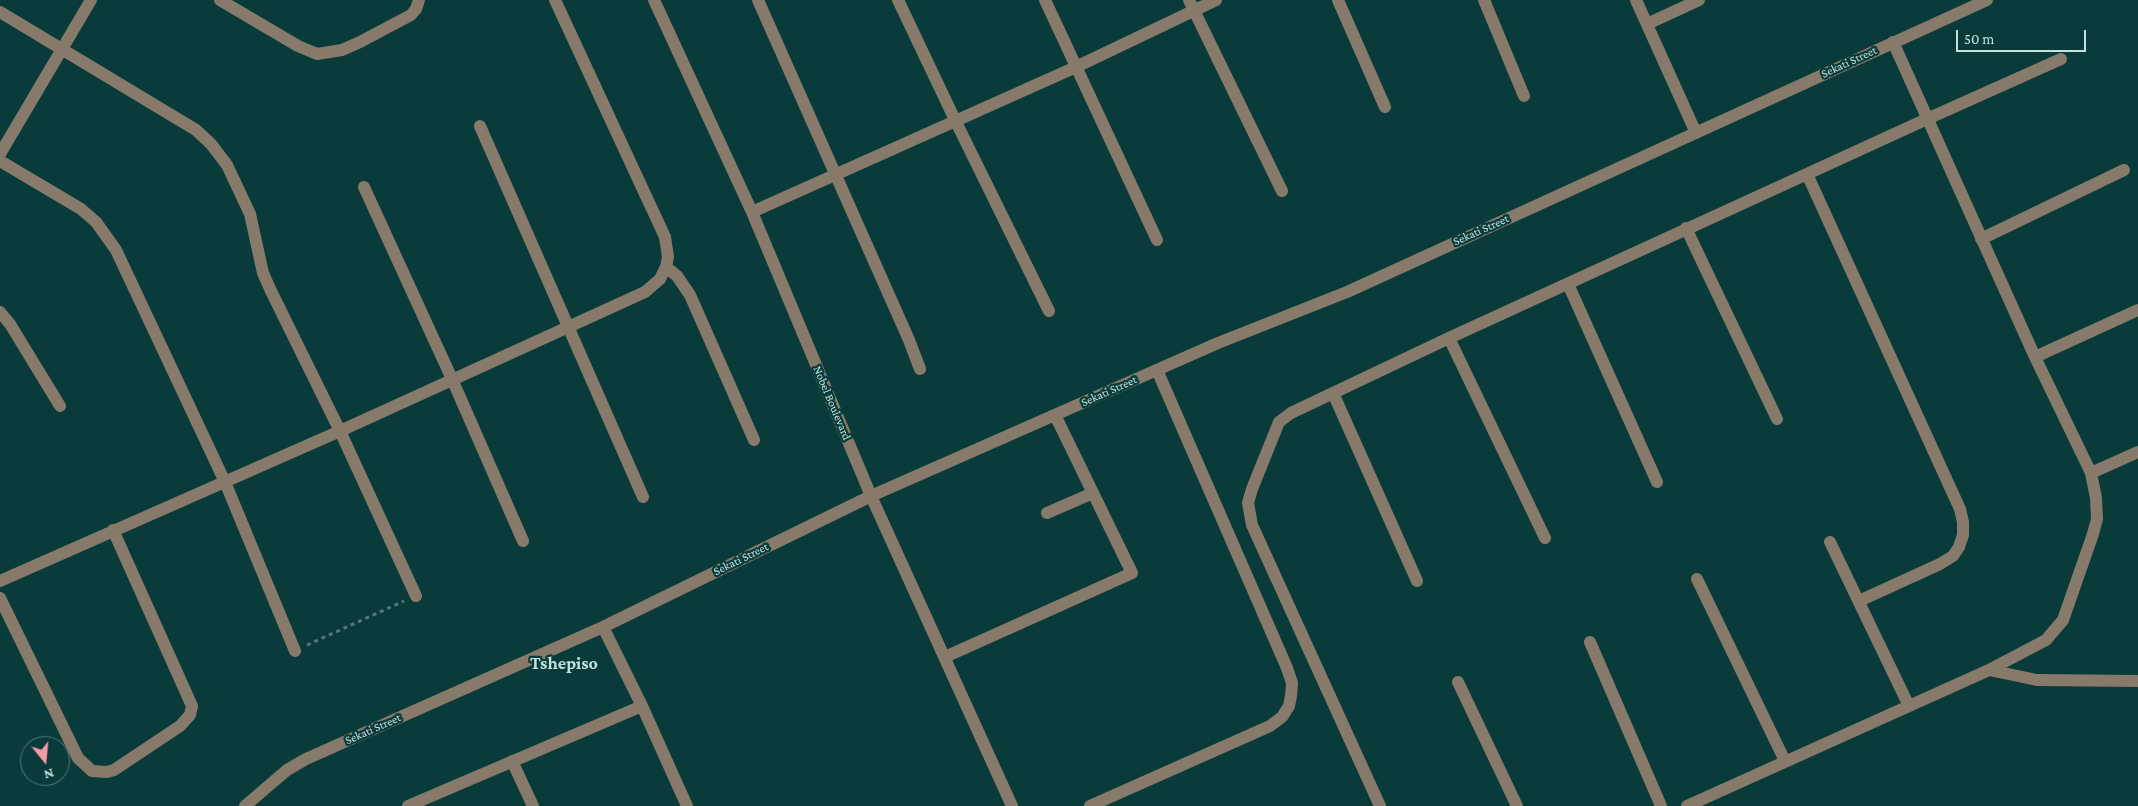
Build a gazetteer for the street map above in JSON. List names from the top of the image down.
{
  "streets": {
    "street": ["Sekati Street", "Nobel Boulevard"]
  },
  "crossings": [
    ["Sekati Street", "Nobel Boulevard"]
  ],
  "districts": ["Tshepiso"],
  "scale_bar": "50 m",
  "north": "bottom"
}
